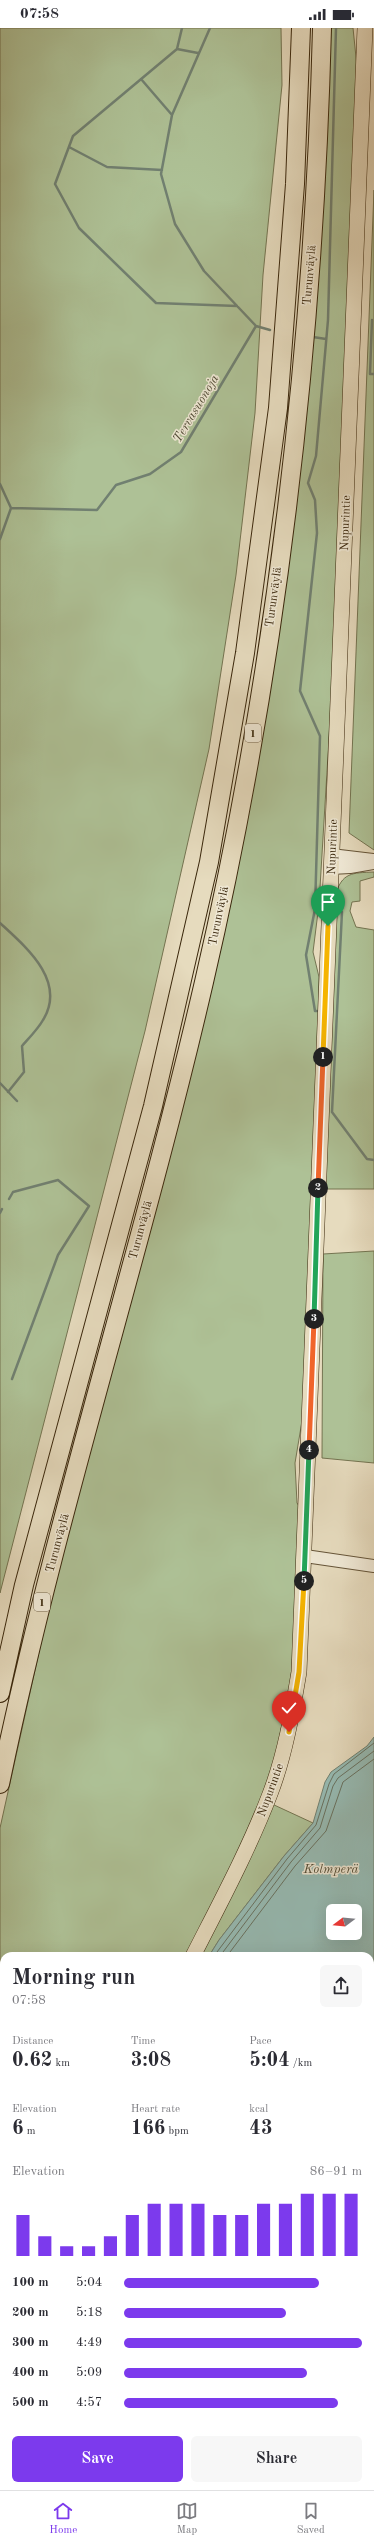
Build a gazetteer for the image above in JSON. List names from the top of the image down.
{
  "streets": {
    "highway": ["Turunväylä", "1"],
    "main road": ["Nupurintie"]
  },
  "water": ["Tervasuonoja", "Kolmperä"],
  "north": "left",
  "page": {
    "status": "07:58",
    "pins": [
      "1",
      "2",
      "3",
      "4",
      "5"
    ],
    "heading": ["Morning run", "07:58"],
    "stats": [
      ["Distance", "0.62 km"],
      ["Time", "3:08"],
      ["Pace", "5:04 /km"],
      ["Elevation", "6 m"],
      ["Heart rate", "166 bpm"],
      ["kcal", "43"]
    ],
    "chart": ["Elevation", "86–91 m"],
    "list": [
      {
        "name": "100 m",
        "note": "5:04"
      },
      {
        "name": "200 m",
        "note": "5:18"
      },
      {
        "name": "300 m",
        "note": "4:49"
      },
      {
        "name": "400 m",
        "note": "5:09"
      },
      {
        "name": "500 m",
        "note": "4:57"
      }
    ],
    "buttons": ["Save", "Share"],
    "tabs": ["Home", "Map", "Saved"]
  }
}
